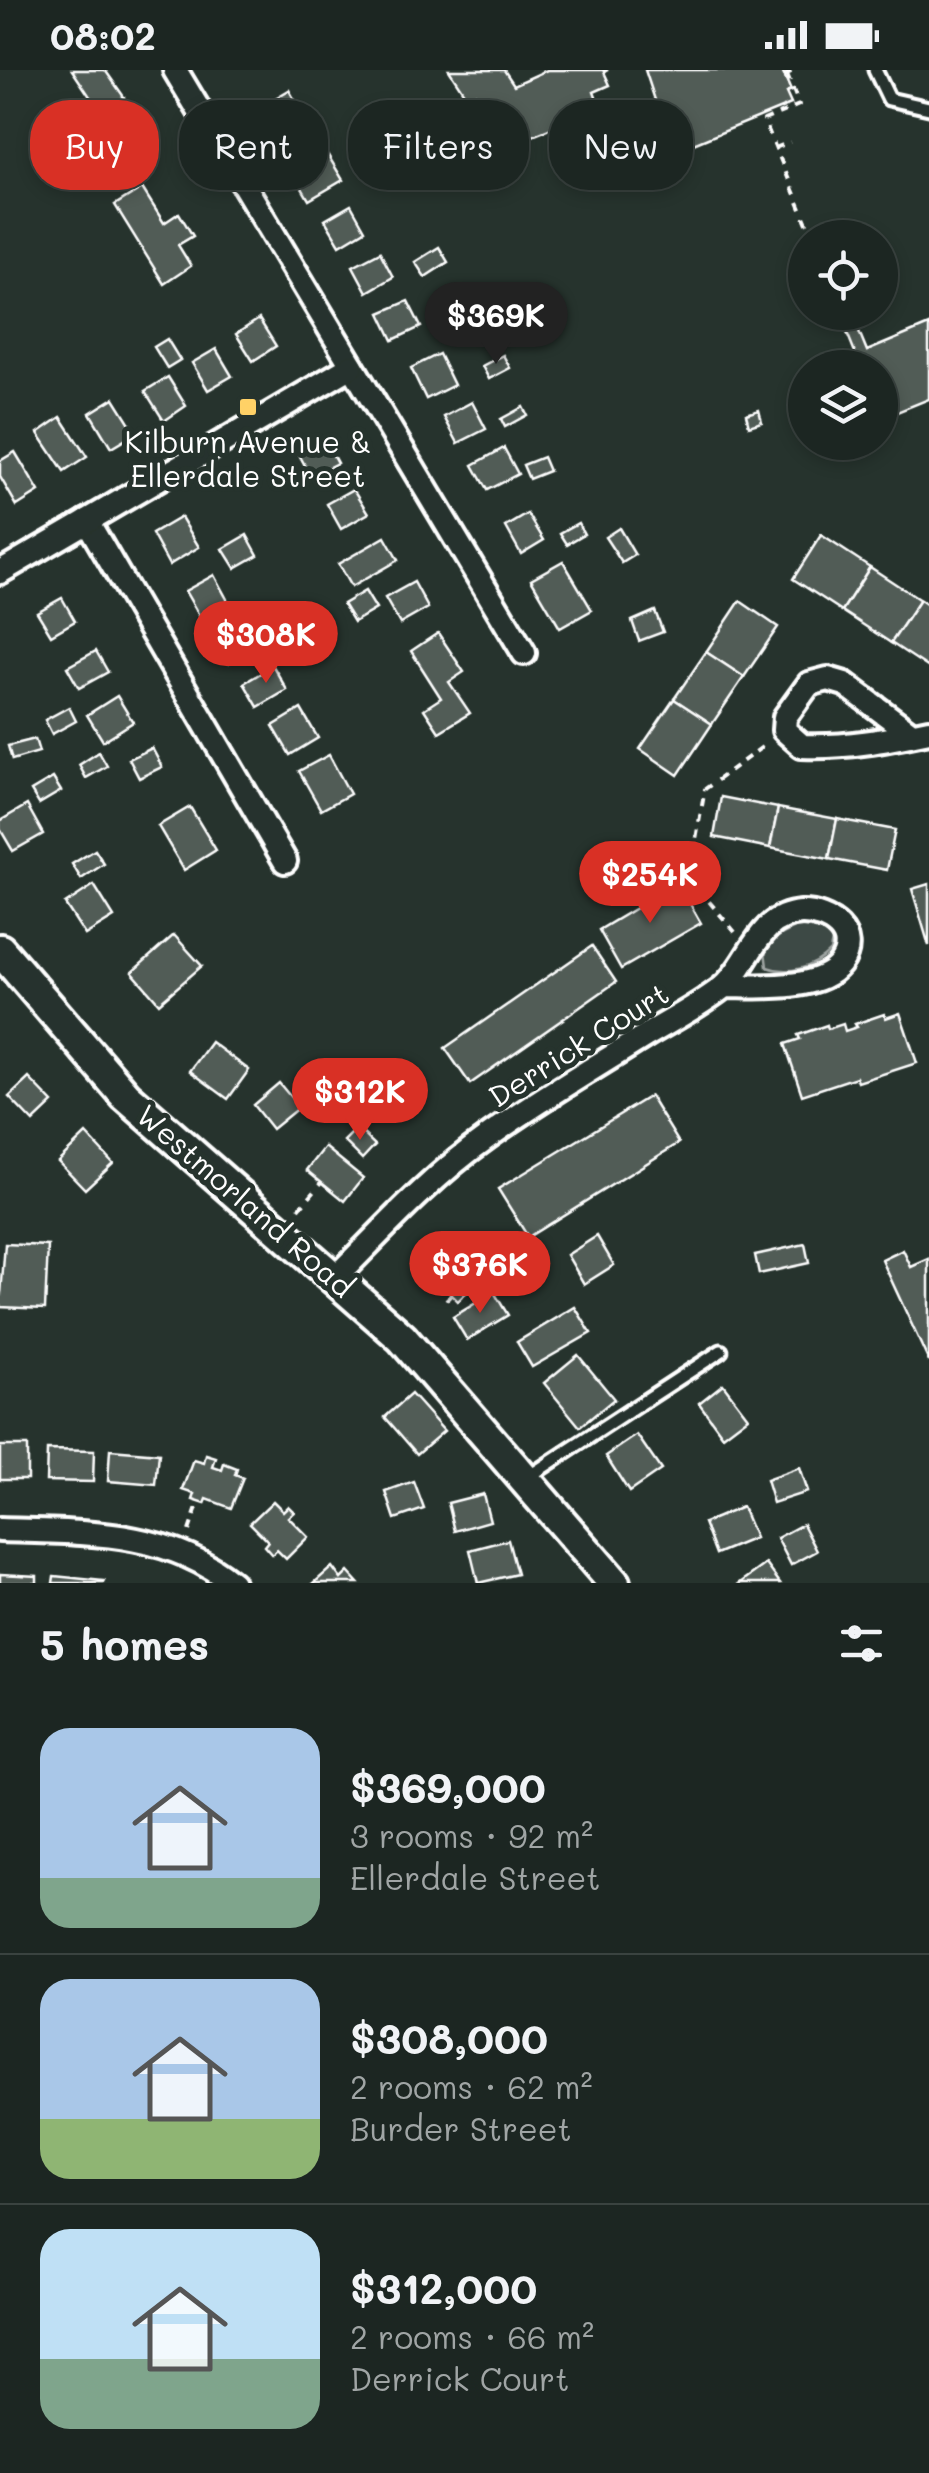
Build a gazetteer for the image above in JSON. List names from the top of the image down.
{
  "streets": {
    "street": ["Derrick Court", "Westmorland Road"]
  },
  "crossings": [
    ["Derrick Court", "Westmorland Road"]
  ],
  "places": {
    "transit": ["Kilburn Avenue & Ellerdale Street"]
  },
  "page": {
    "status": "08:02",
    "chip": [
      "Buy",
      "Rent",
      "Filters",
      "New"
    ],
    "price": [
      "$369K",
      "$308K",
      "$254K",
      "$312K",
      "$376K"
    ],
    "heading": "5 homes",
    "list": [
      {
        "name": "$369,000",
        "note": "3 rooms · 92 m² · Ellerdale Street"
      },
      {
        "name": "$308,000",
        "note": "2 rooms · 62 m² · Burder Street"
      },
      {
        "name": "$312,000",
        "note": "2 rooms · 66 m² · Derrick Court"
      }
    ]
  }
}
